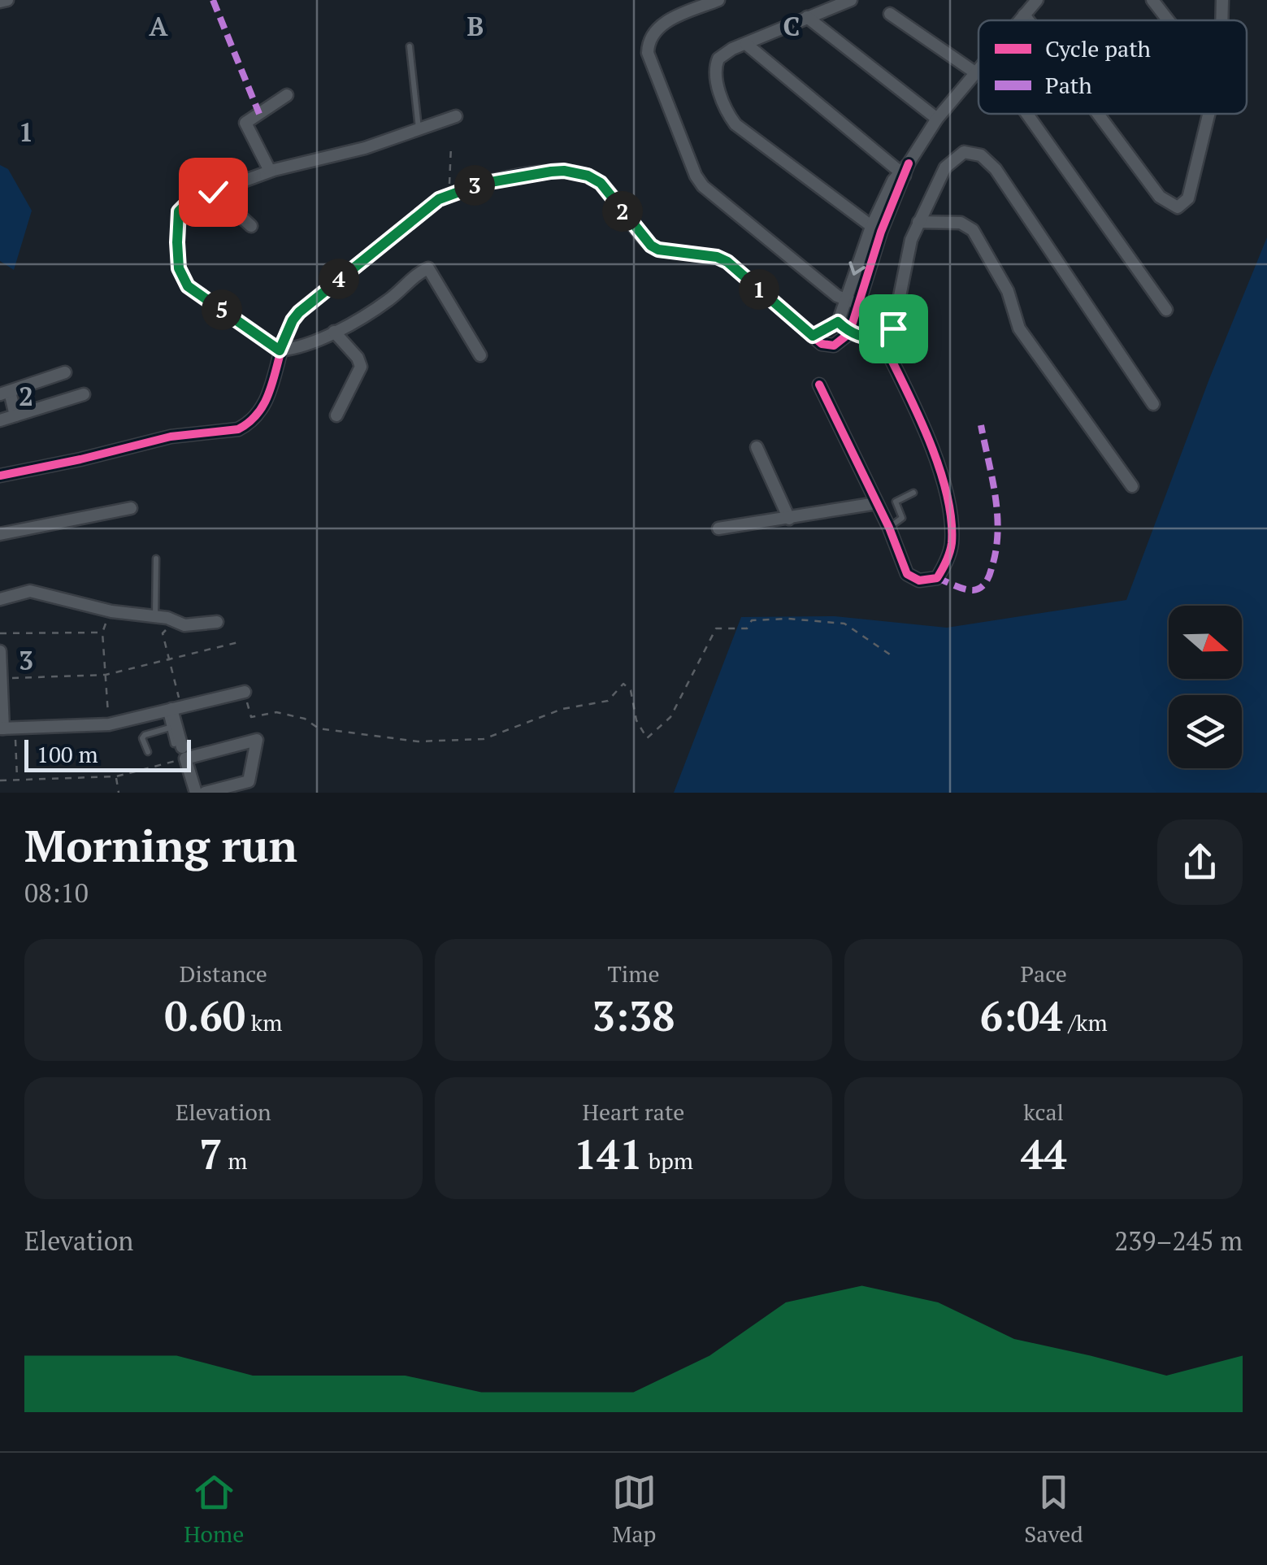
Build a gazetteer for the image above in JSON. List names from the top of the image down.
{
  "legend": ["Cycle path", "Path"],
  "scale_bar": "100 m",
  "north": "right",
  "page": {
    "pins": [
      "3",
      "2",
      "4",
      "1",
      "5"
    ],
    "scale": "100 m",
    "heading": ["Morning run", "08:10"],
    "stats": [
      ["Distance", "0.60 km"],
      ["Time", "3:38"],
      ["Pace", "6:04 /km"],
      ["Elevation", "7 m"],
      ["Heart rate", "141 bpm"],
      ["kcal", "44"]
    ],
    "chart": ["Elevation", "239–245 m"],
    "tabs": ["Home", "Map", "Saved"]
  },
  "grid": {
    "columns": ["A", "B", "C"],
    "rows": ["1", "2", "3"]
  }
}
